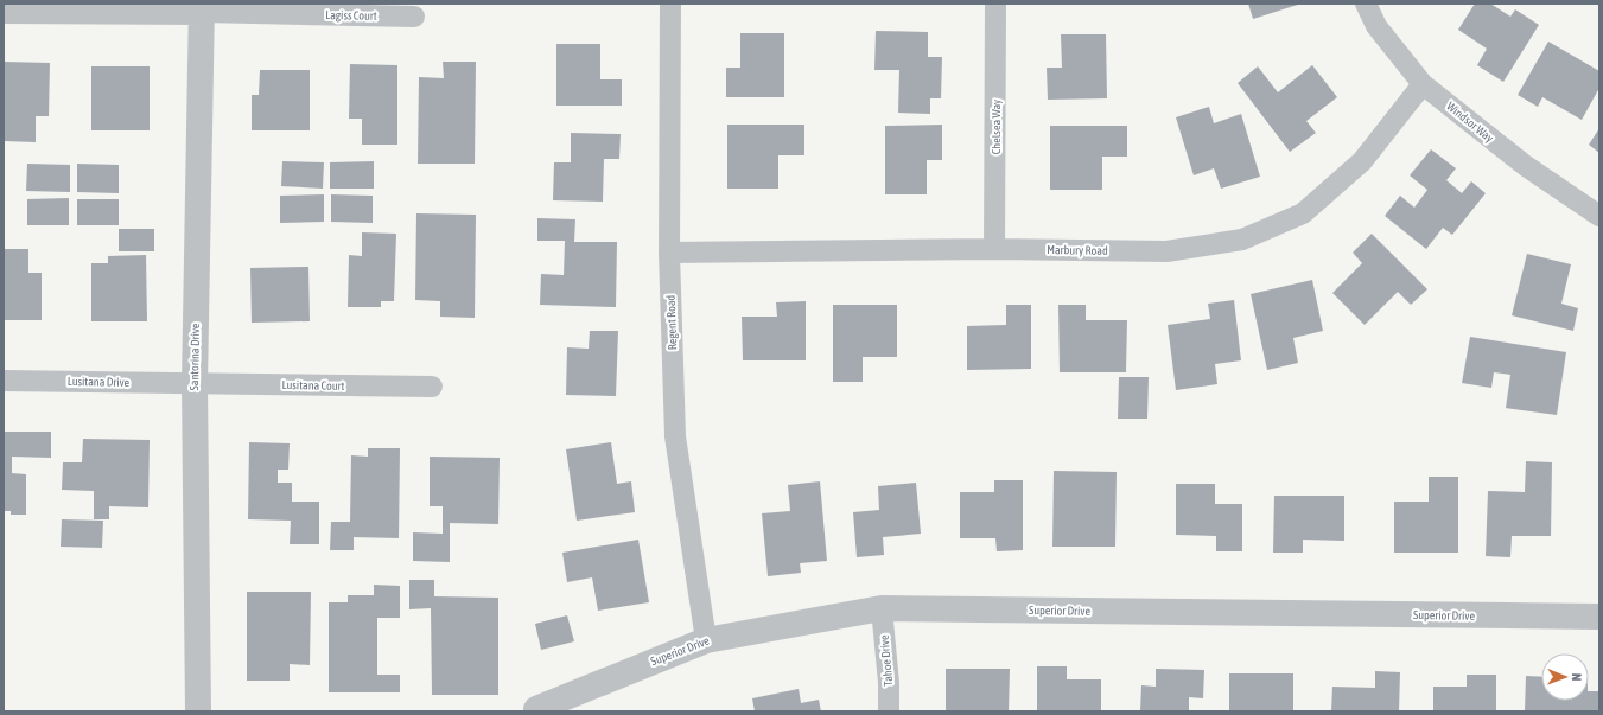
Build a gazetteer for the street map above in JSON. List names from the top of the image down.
{
  "streets": {
    "street": [
      "Lagiss Court",
      "Windsor Way",
      "Chelsea Way",
      "Marbury Road",
      "Regent Road",
      "Santorina Drive",
      "Lusitana Drive",
      "Lusitana Court",
      "Superior Drive",
      "Tahoe Drive"
    ]
  },
  "crossings": [
    ["Lagiss Court", "Santorina Drive"],
    ["Windsor Way", "Marbury Road"],
    ["Chelsea Way", "Marbury Road"],
    ["Marbury Road", "Regent Road"],
    ["Regent Road", "Superior Drive"],
    ["Santorina Drive", "Lusitana Drive"],
    ["Santorina Drive", "Lusitana Court"],
    ["Lusitana Drive", "Lusitana Court"],
    ["Superior Drive", "Tahoe Drive"]
  ],
  "north": "right"
}
